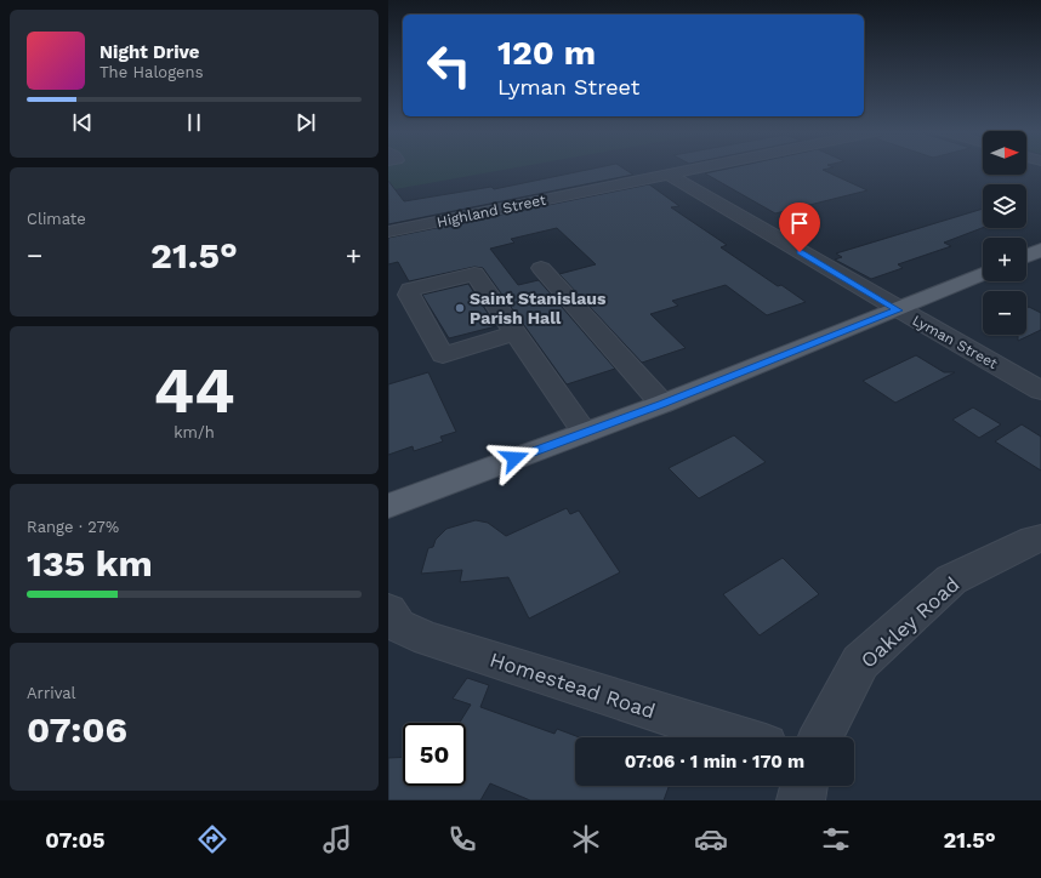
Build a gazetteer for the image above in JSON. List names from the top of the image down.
{
  "streets": {
    "street": [
      "Highland Street",
      "Lyman Street",
      "Oakley Road",
      "Homestead Road"
    ]
  },
  "crossings": [
    ["Highland Street", "Lyman Street"]
  ],
  "places": ["Saint Stanislaus Parish Hall"],
  "north": "right",
  "page": {
    "turn": ["120 m", "Lyman Street"],
    "song": ["Night Drive", "The Halogens"],
    "map_buttons": ["+", "−"],
    "tile": [
      "Climate",
      ["44", "km/h"],
      ["Range · 27%", "135 km"],
      ["Arrival", "07:06"]
    ],
    "heat": ["−", "21.5°", "+"],
    "limit": "50",
    "trip": "07:06 · 1 min · 170 m",
    "tabs": ["07:05", "21.5°"]
  }
}
